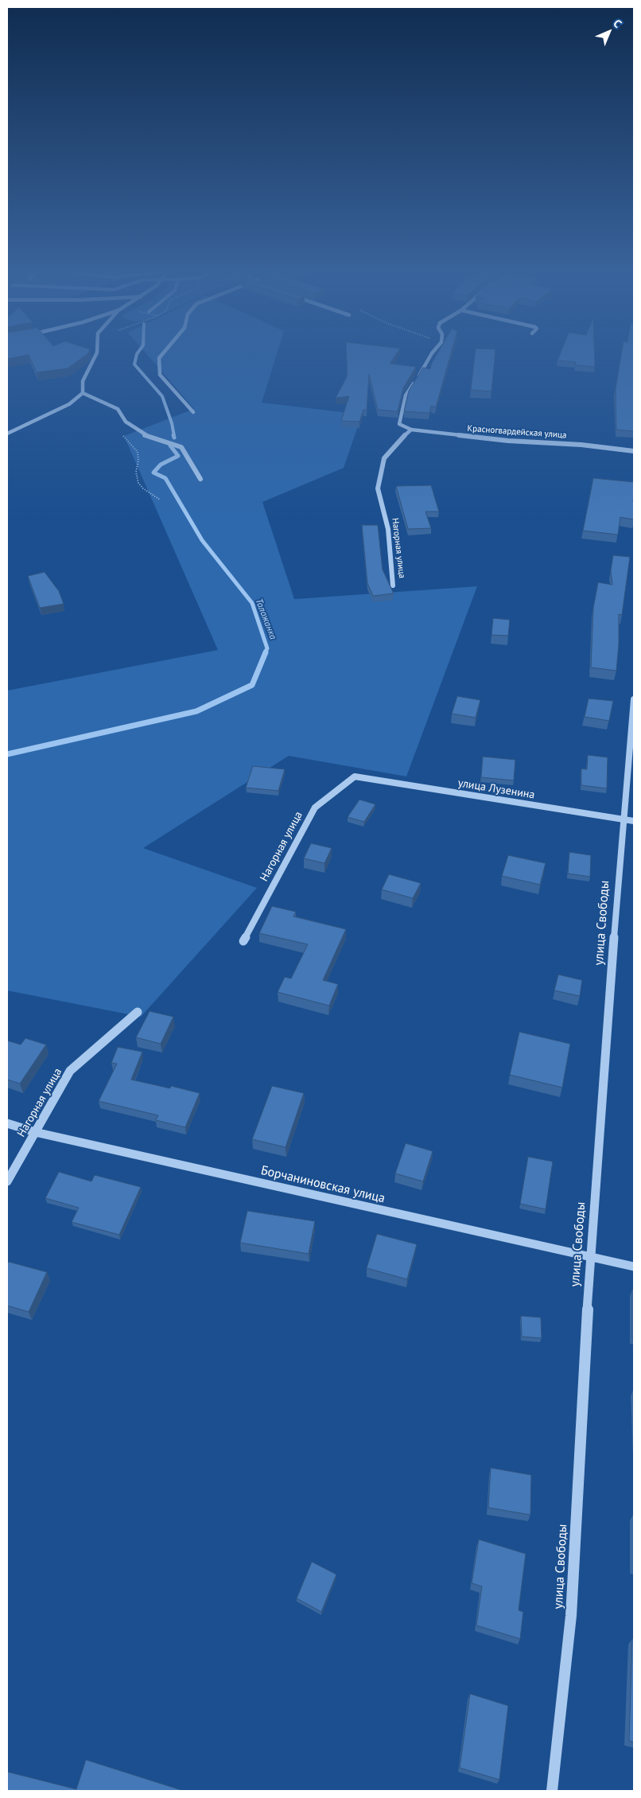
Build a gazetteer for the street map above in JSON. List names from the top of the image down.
{
  "streets": {
    "street": [
      "Красногвардейская улица",
      "Нагорная улица",
      "улица Лузенина",
      "улица Свободы",
      "Борчаниновская улица"
    ]
  },
  "crossings": [
    ["Красногвардейская улица", "Нагорная улица"],
    ["Нагорная улица", "улица Лузенина"],
    ["Нагорная улица", "Борчаниновская улица"],
    ["улица Лузенина", "улица Свободы"],
    ["улица Свободы", "Борчаниновская улица"]
  ],
  "water": ["Толожанка"],
  "north": "top right"
}
